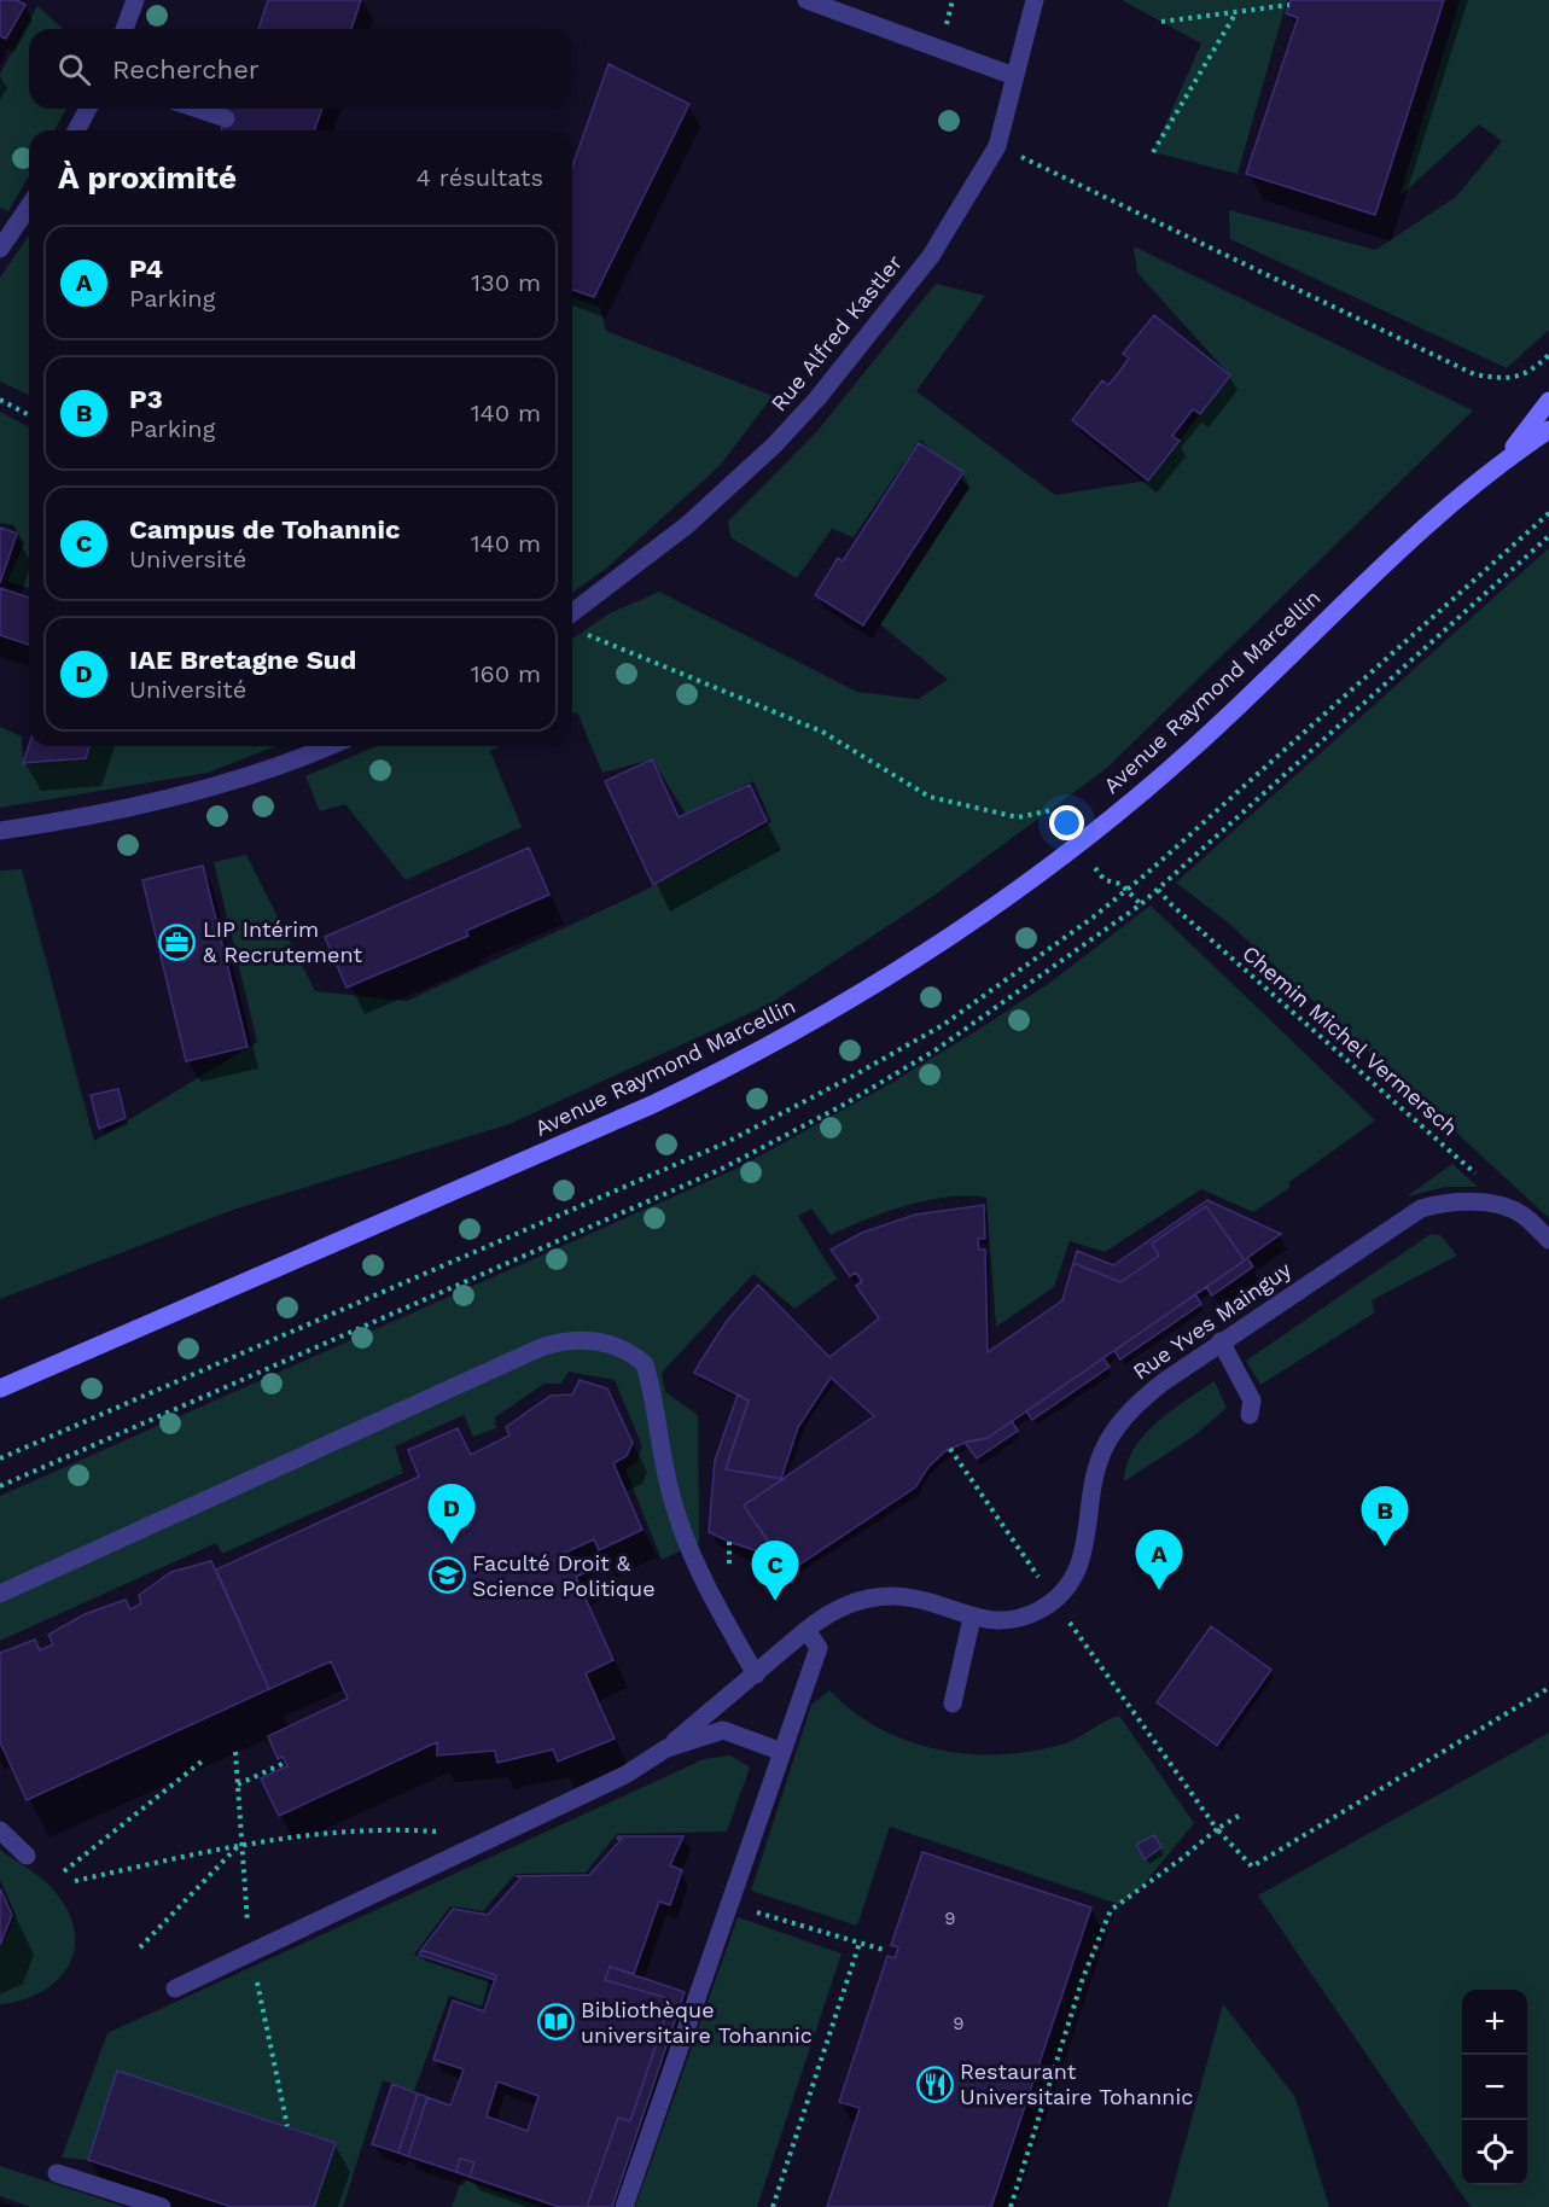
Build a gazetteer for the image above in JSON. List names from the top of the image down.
{
  "streets": {
    "main road": ["Avenue Raymond Marcellin"],
    "street": ["Rue Alfred Kastler", "Rue Yves Mainguy"],
    "path": ["Chemin Michel Vermersch"]
  },
  "places": {
    "office": ["LIP Intérim & Recrutement"],
    "school or university": ["Faculté Droit & Science Politique"],
    "library": ["Bibliothèque universitaire Tohannic"],
    "restaurant": ["Restaurant Universitaire Tohannic"]
  },
  "house_numbers": ["9", "9"],
  "page": {
    "search": "Rechercher",
    "heading": ["À proximité", "4 résultats"],
    "list": [
      {
        "mark": "A",
        "name": "P4",
        "note": "Parking",
        "value": "130 m"
      },
      {
        "mark": "B",
        "name": "P3",
        "note": "Parking",
        "value": "140 m"
      },
      {
        "mark": "C",
        "name": "Campus de Tohannic",
        "note": "Université",
        "value": "140 m"
      },
      {
        "mark": "D",
        "name": "IAE Bretagne Sud",
        "note": "Université",
        "value": "160 m"
      }
    ],
    "pins": [
      "D",
      "B",
      "A",
      "C"
    ],
    "map_buttons": ["+", "−"]
  }
}
